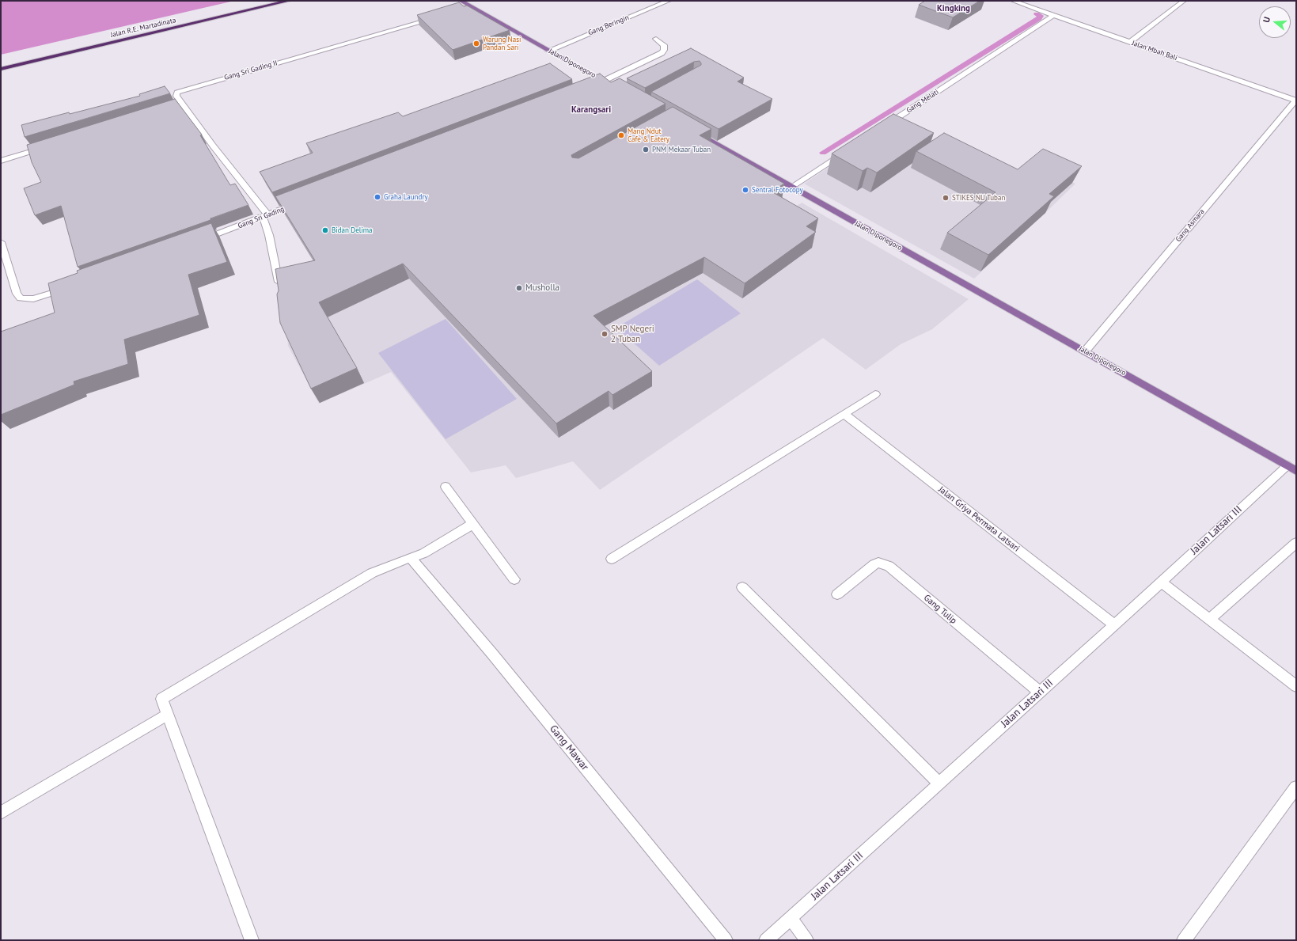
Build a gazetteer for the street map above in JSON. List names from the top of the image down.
{
  "streets": {
    "highway": ["Jalan R.E. Martadinata"],
    "main road": ["Jalan Diponegoro"],
    "street": [
      "Gang Beringin",
      "Jalan Mbah Bali",
      "Gang Sri Gading II",
      "Gang Melati",
      "Gang Sri Gading",
      "Gang Asmara",
      "Jalan Griya Permata Latsari",
      "Jalan Latsari III",
      "Gang Tulip",
      "Gang Mawar"
    ]
  },
  "crossings": [
    ["Gang Beringin", "Jalan Diponegoro"],
    ["Jalan Mbah Bali", "Gang Melati"],
    ["Jalan Mbah Bali", "Gang Asmara"],
    ["Jalan Diponegoro", "Gang Asmara"],
    ["Jalan Diponegoro", "Jalan Latsari III"],
    ["Gang Sri Gading II", "Gang Sri Gading"],
    ["Jalan Griya Permata Latsari", "Jalan Latsari III"],
    ["Jalan Latsari III", "Gang Tulip"]
  ],
  "districts": ["Kingking", "Karangsari"],
  "places": [
    "Warung Nasi Pandan Sari",
    "Mang Ndut Cafe & Eatery",
    "PNM Mekaar Tuban",
    "Sentral Fotocopy",
    "Graha Laundry",
    "STIKES NU Tuban",
    "Bidan Delima",
    "Musholla",
    "SMP Negeri 2 Tuban"
  ],
  "north": "left"
}
